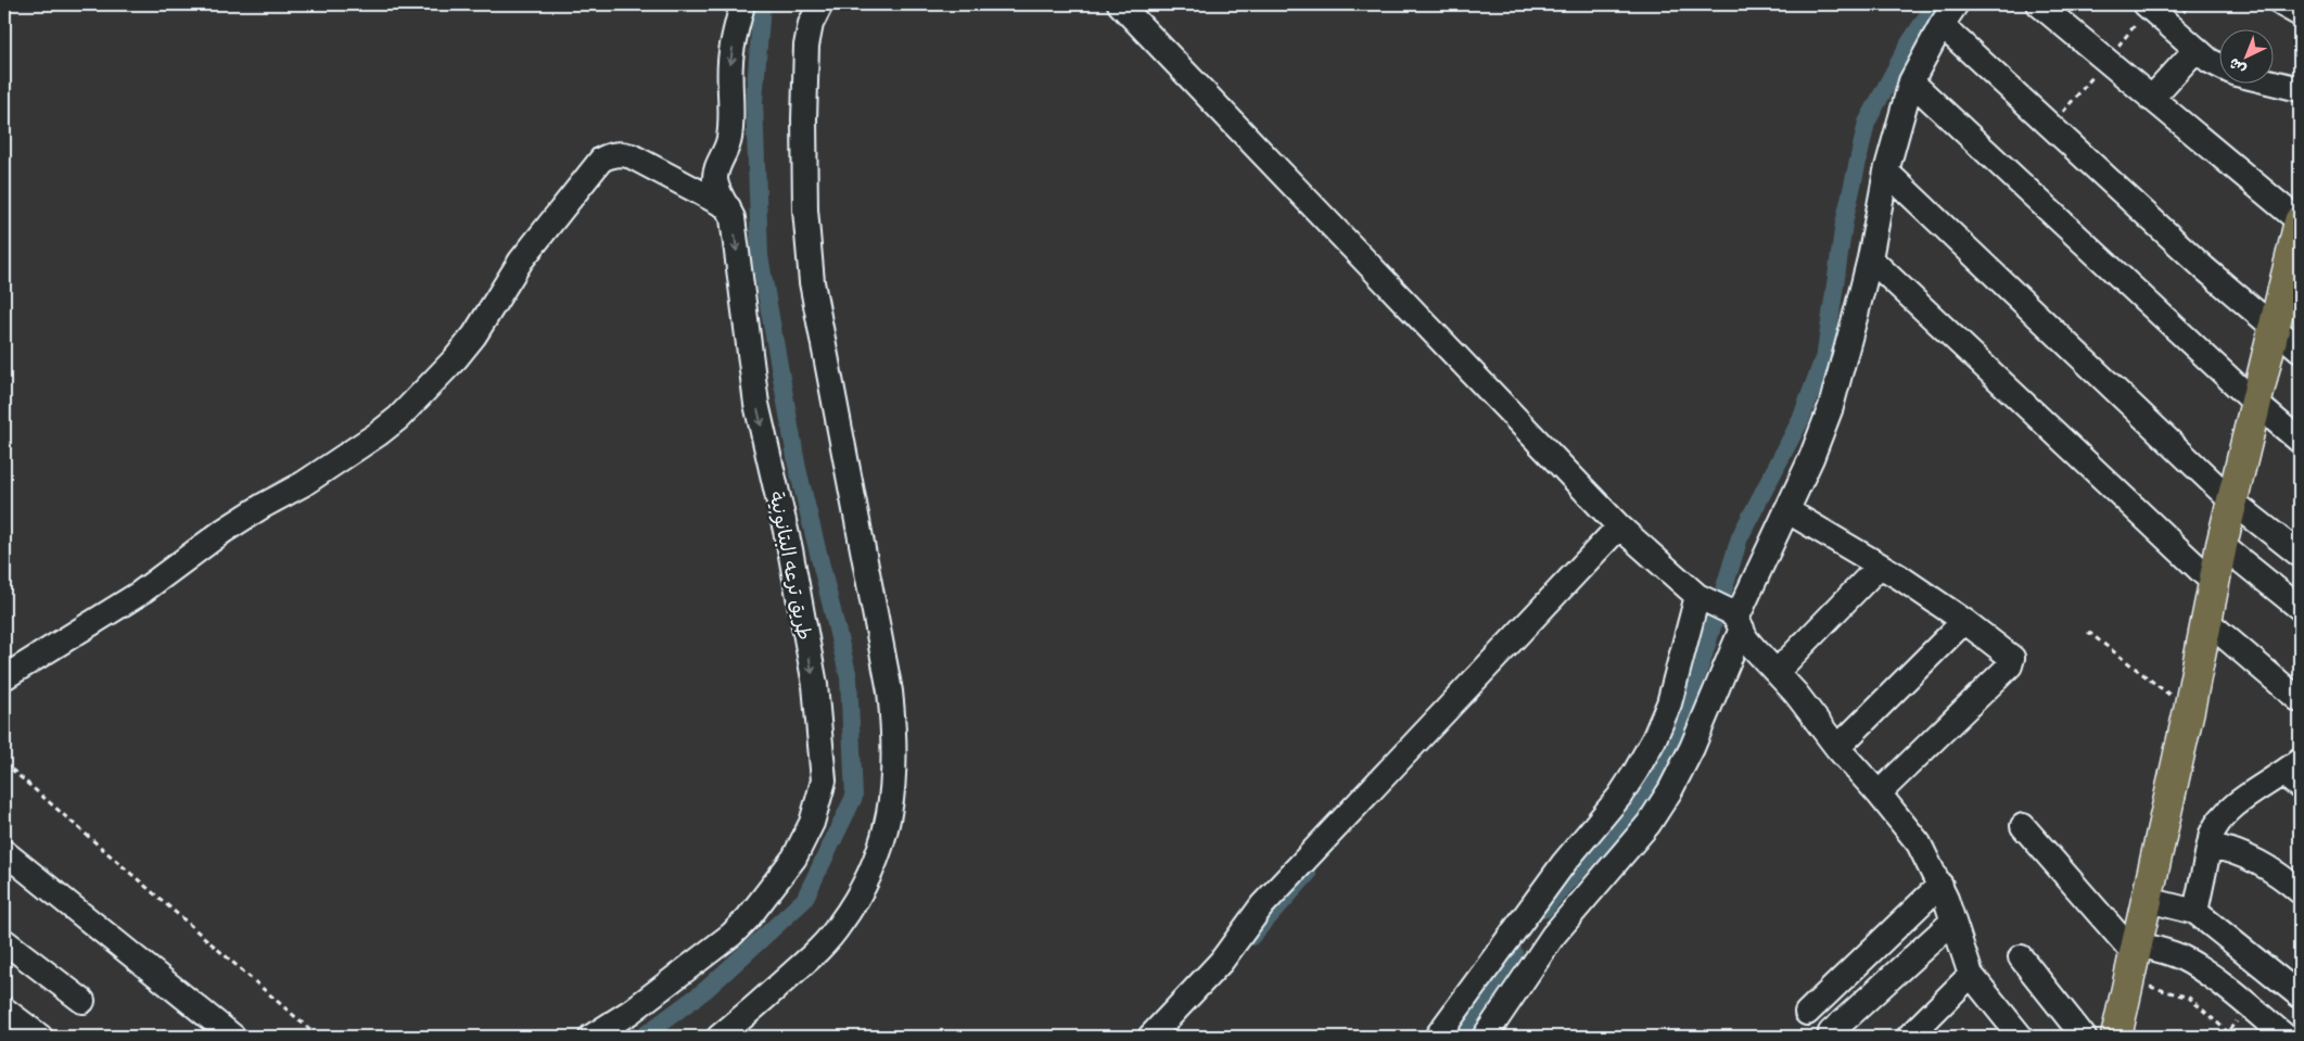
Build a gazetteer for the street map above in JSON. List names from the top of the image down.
{
  "streets": {
    "street": ["طريق ترعه البتانونية"]
  },
  "north": "bottom left"
}
